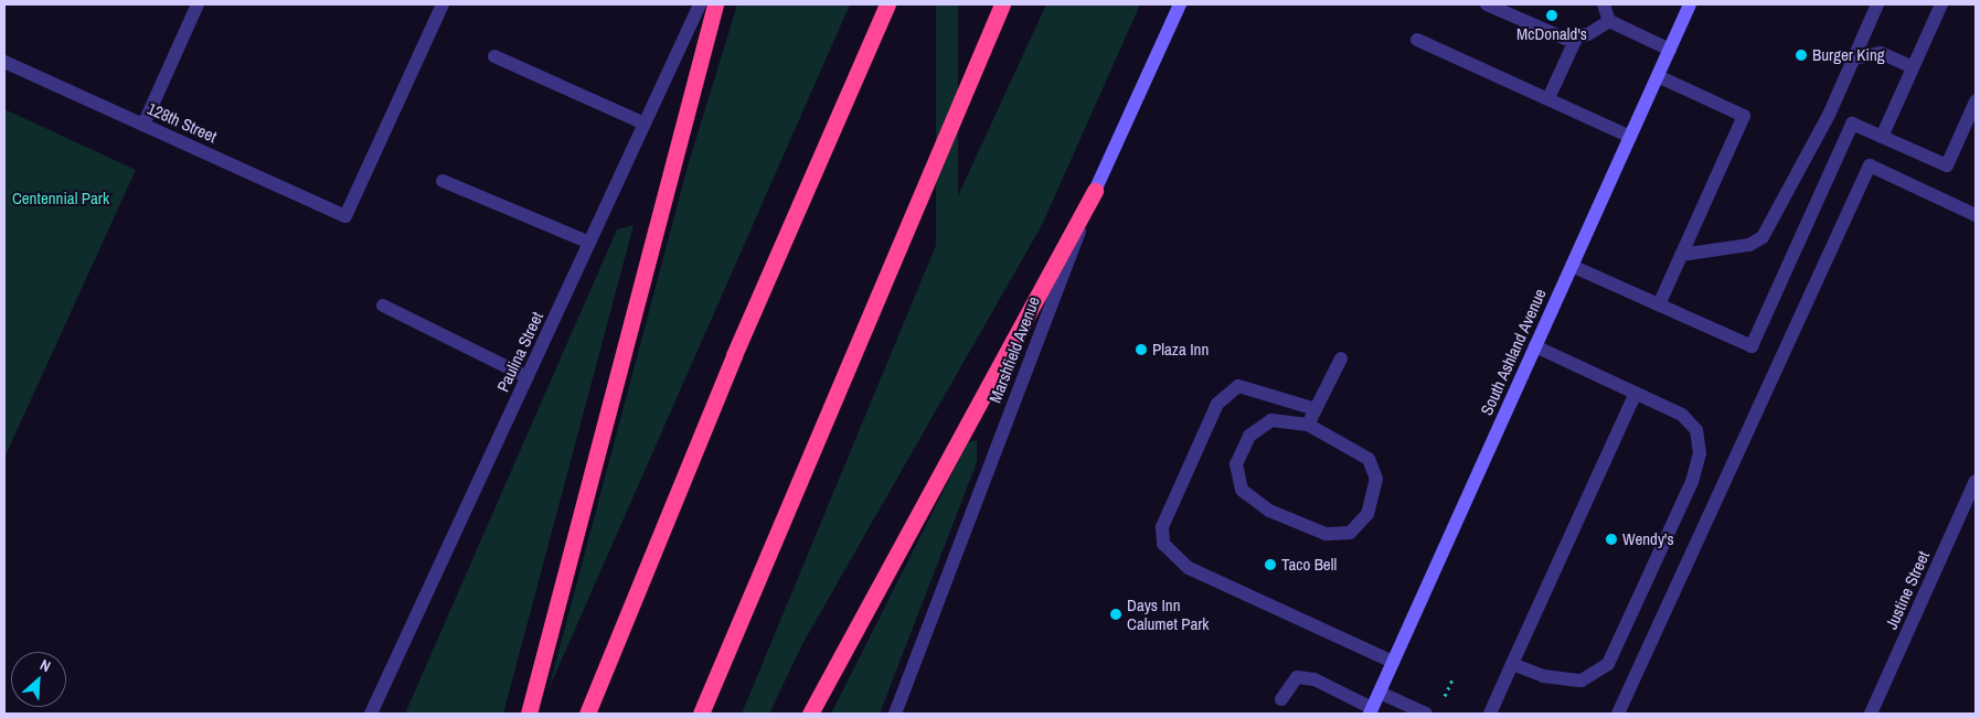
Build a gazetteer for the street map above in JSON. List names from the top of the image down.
{
  "streets": {
    "main road": ["Marshfield Avenue", "South Ashland Avenue"],
    "street": ["128th Street", "Paulina Street", "Justine Street"]
  },
  "parks": ["Centennial Park"],
  "places": [
    "McDonald's",
    "Burger King",
    "Plaza Inn",
    "Wendy's",
    "Taco Bell",
    "Days Inn Calumet Park"
  ],
  "north": "top right"
}
